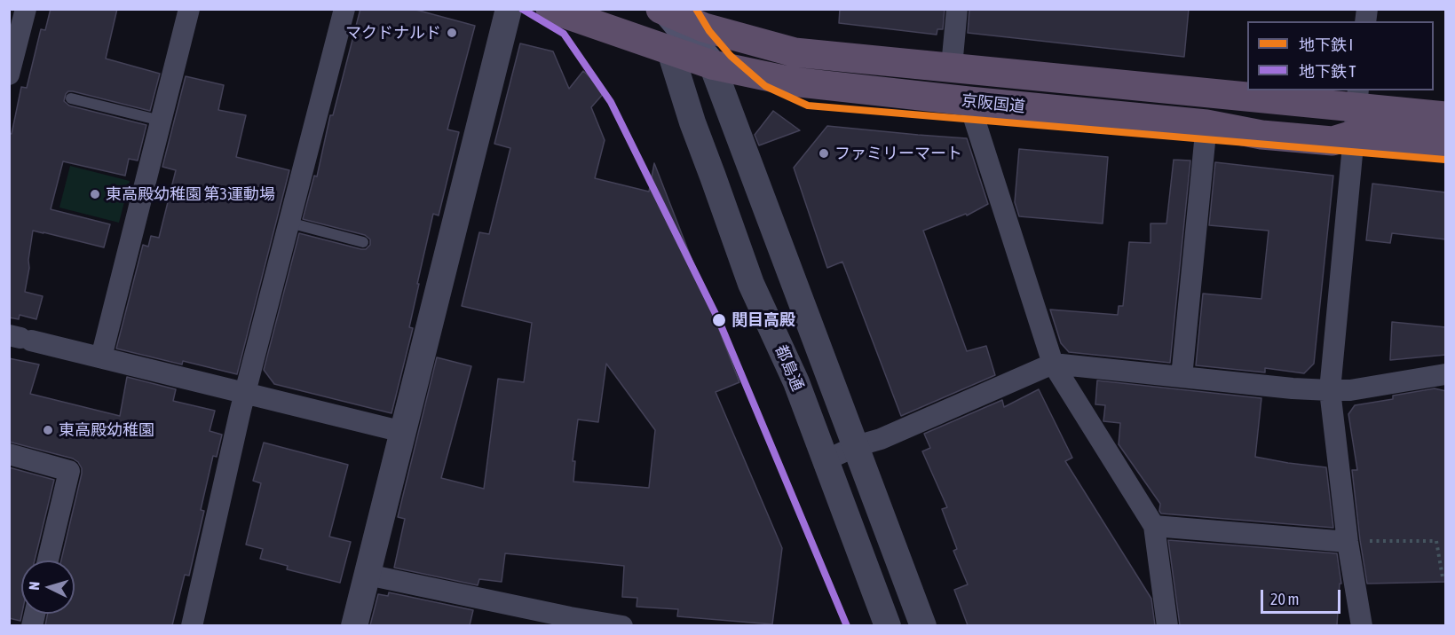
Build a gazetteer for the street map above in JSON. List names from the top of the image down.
{
  "streets": {
    "highway": ["京阪国道"],
    "street": ["都島通"]
  },
  "crossings": [
    ["京阪国道", "都島通"]
  ],
  "places": [
    "マクドナルド",
    "ファミリーマート",
    "東高殿幼稚園 第3運動場",
    "関目高殿",
    "東高殿幼稚園"
  ],
  "lines": ["metro line I", "metro line T"],
  "legend": ["地下鉄 I", "地下鉄 T"],
  "scale_bar": "20 m",
  "north": "left"
}
